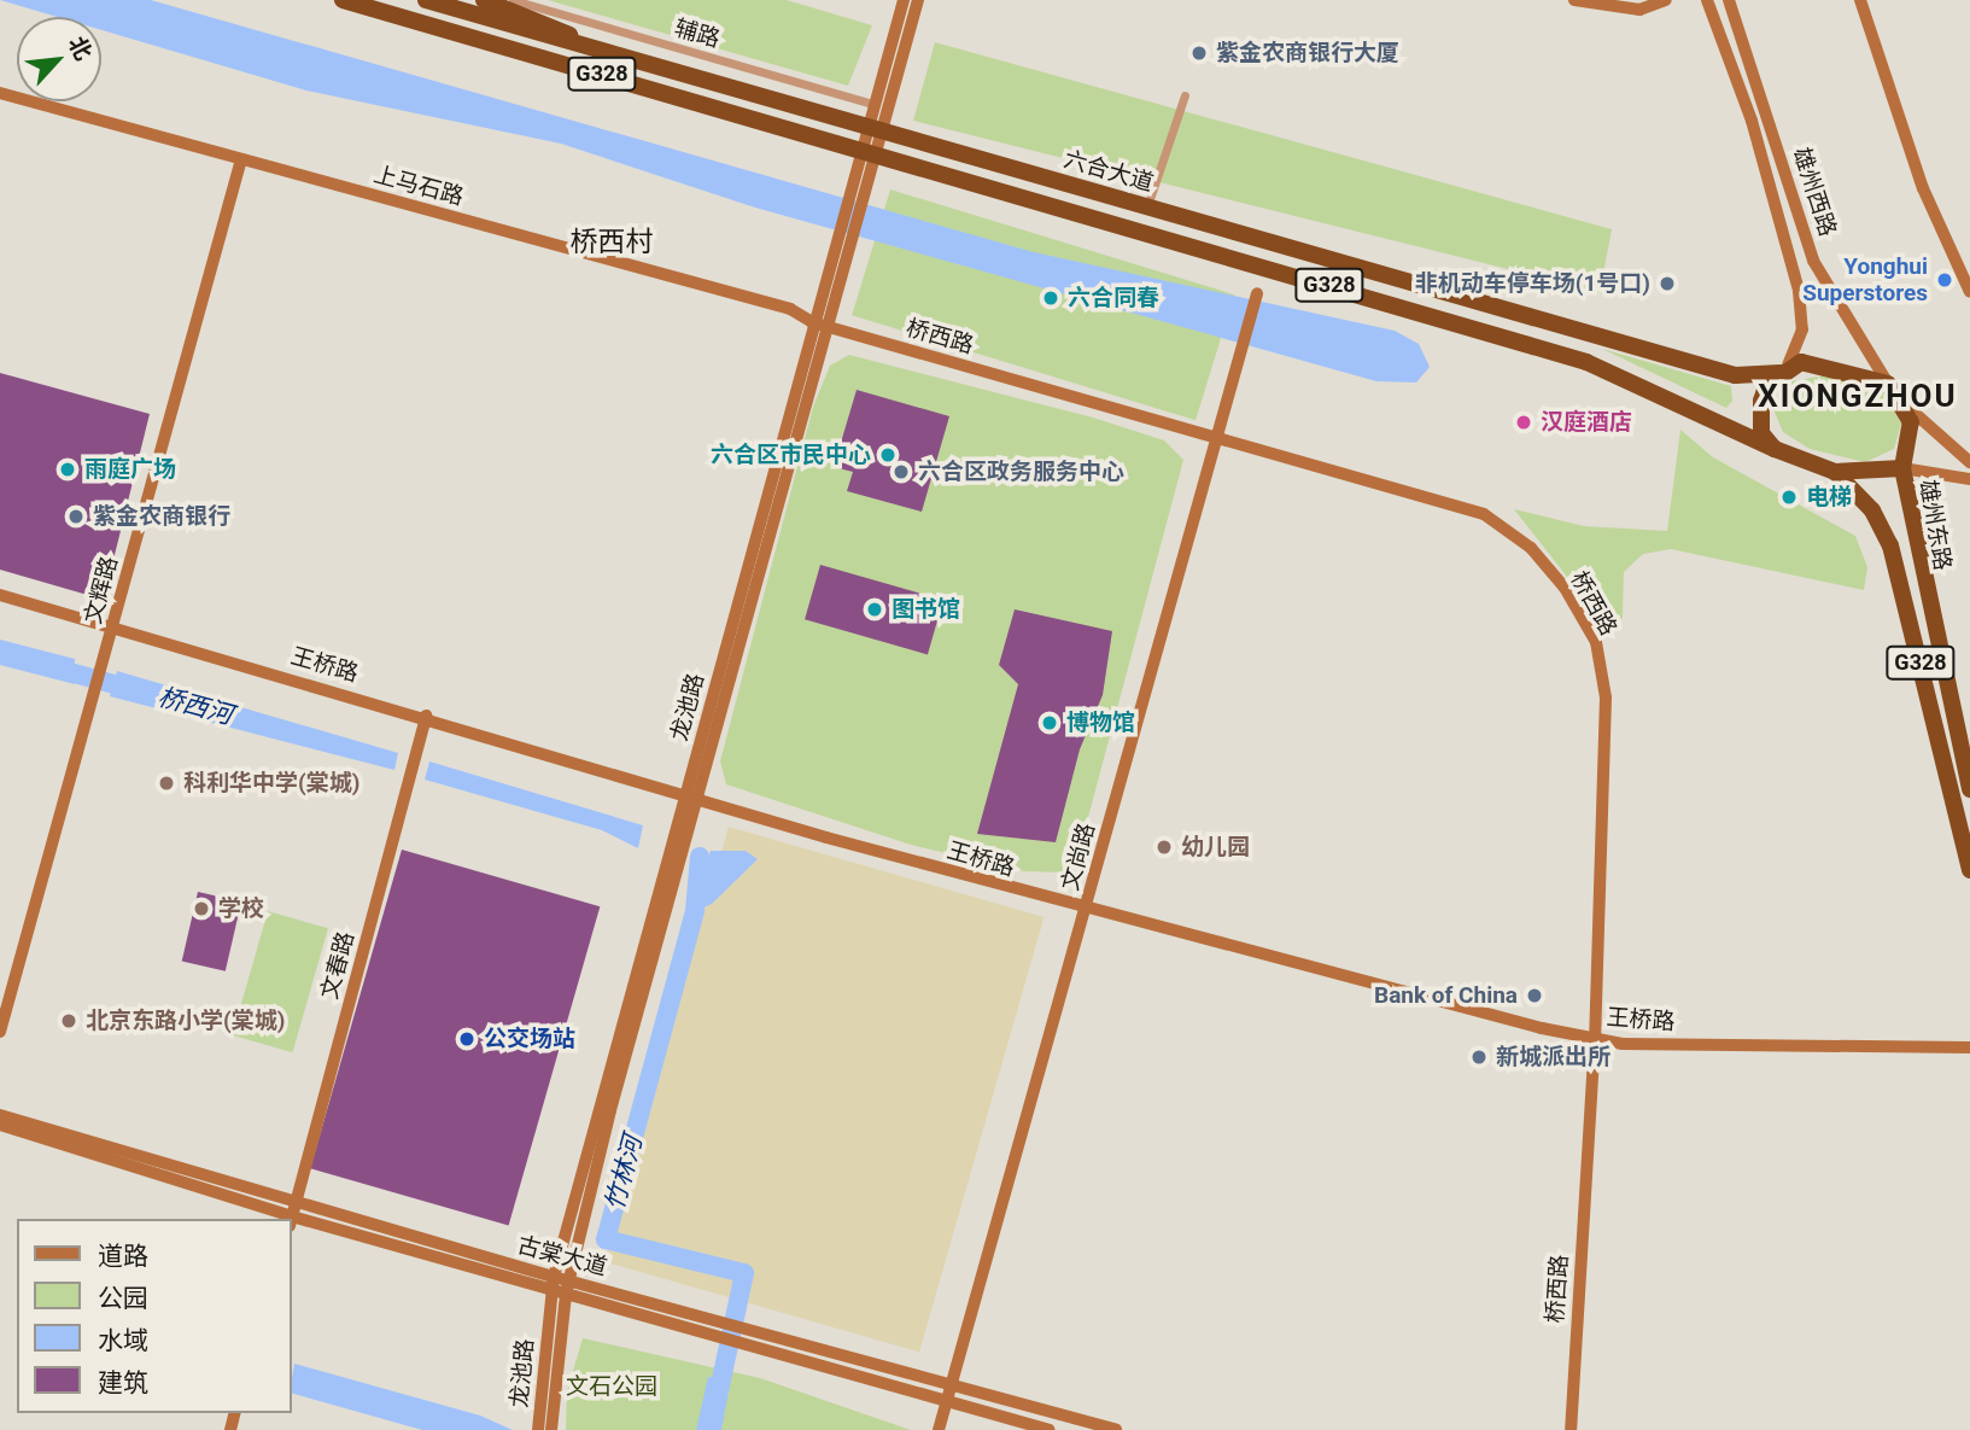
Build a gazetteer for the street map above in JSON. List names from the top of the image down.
{
  "streets": {
    "highway": ["G328", "六合大道", "雄州东路"],
    "street": [
      "辅路",
      "上马石路",
      "雄州西路",
      "桥西路",
      "文辉路",
      "王桥路",
      "龙池路",
      "文尚路",
      "文春路",
      "古棠大道"
    ]
  },
  "crossings": [
    ["辅路", "龙池路"],
    ["G328", "六合大道"],
    ["G328", "雄州西路"],
    ["G328", "雄州东路"],
    ["六合大道", "雄州西路"],
    ["六合大道", "雄州东路"],
    ["六合大道", "龙池路"],
    ["上马石路", "桥西路"],
    ["上马石路", "文辉路"],
    ["上马石路", "龙池路"],
    ["雄州西路", "雄州东路"],
    ["桥西路", "王桥路"],
    ["桥西路", "龙池路"],
    ["桥西路", "文尚路"],
    ["文辉路", "王桥路"],
    ["王桥路", "龙池路"],
    ["王桥路", "文尚路"],
    ["王桥路", "文春路"],
    ["龙池路", "古棠大道"],
    ["文尚路", "古棠大道"],
    ["文春路", "古棠大道"]
  ],
  "districts": ["桥西村", "XIONGZHOU"],
  "water": ["桥西河", "竹林河"],
  "parks": ["文石公园"],
  "places": [
    "紫金农商银行大厦",
    "Yonghui Superstores",
    "非机动车停车场(1号口)",
    "六合同春",
    "汉庭酒店",
    "六合区市民中心",
    "雨庭广场",
    "六合区政务服务中心",
    "电梯",
    "紫金农商银行",
    "图书馆",
    "博物馆",
    "科利华中学(棠城)",
    "幼儿园",
    "学校",
    "Bank of China",
    "北京东路小学(棠城)",
    "公交场站",
    "新城派出所"
  ],
  "legend": [
    "道路",
    "公园",
    "水域",
    "建筑"
  ],
  "north": "top right"
}
